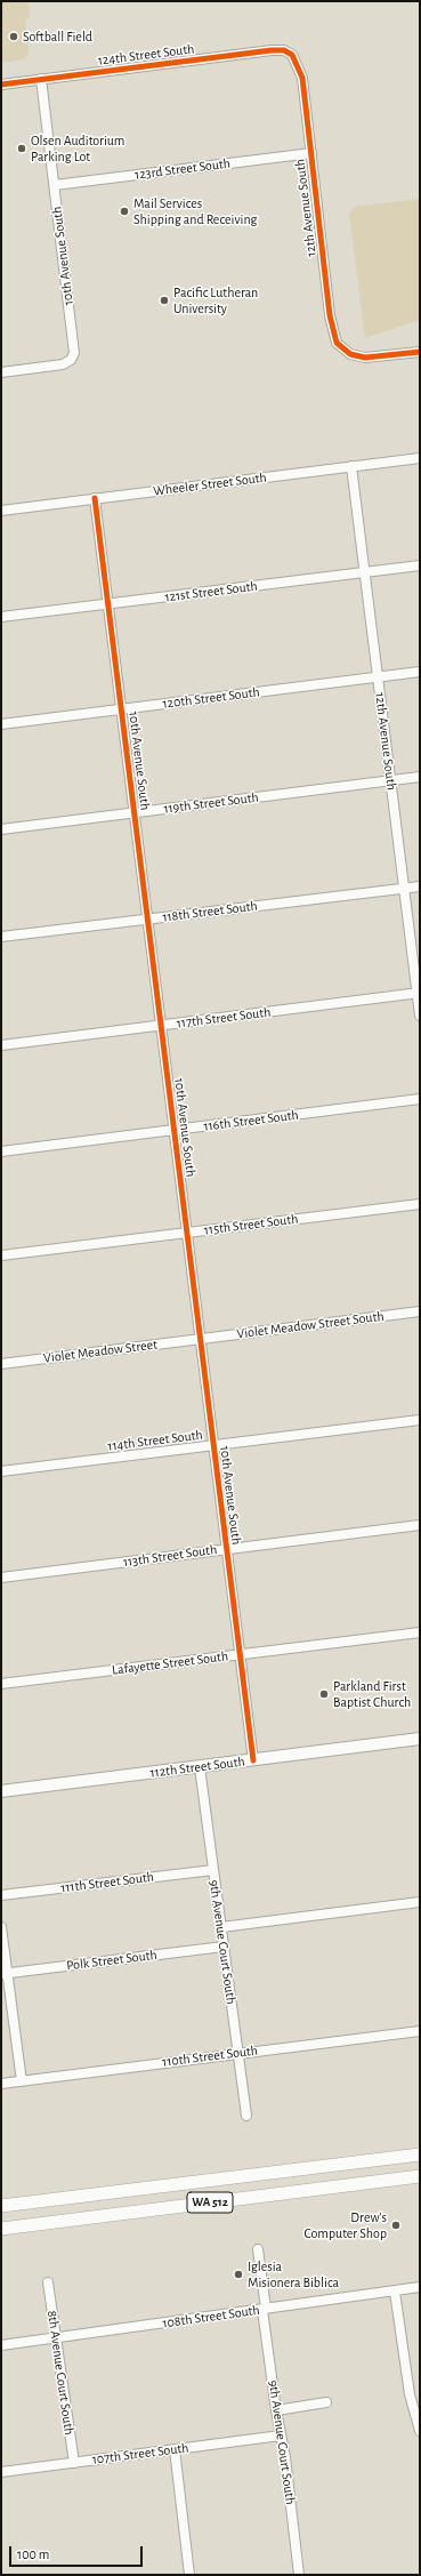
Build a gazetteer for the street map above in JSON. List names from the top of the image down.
{
  "streets": {
    "highway": ["WA 512"],
    "main road": ["112th Street South"],
    "street": [
      "124th Street South",
      "123rd Street South",
      "12th Avenue South",
      "10th Avenue South",
      "Wheeler Street South",
      "121st Street South",
      "120th Street South",
      "119th Street South",
      "118th Street South",
      "117th Street South",
      "116th Street South",
      "115th Street South",
      "Violet Meadow Street South",
      "Violet Meadow Street",
      "114th Street South",
      "113th Street South",
      "Lafayette Street South",
      "111th Street South",
      "9th Avenue Court South",
      "Polk Street South",
      "110th Street South",
      "108th Street South",
      "8th Avenue Court South",
      "107th Street South"
    ]
  },
  "crossings": [
    ["124th Street South", "12th Avenue South"],
    ["124th Street South", "10th Avenue South"],
    ["123rd Street South", "12th Avenue South"],
    ["123rd Street South", "10th Avenue South"],
    ["12th Avenue South", "Wheeler Street South"],
    ["12th Avenue South", "121st Street South"],
    ["12th Avenue South", "120th Street South"],
    ["12th Avenue South", "119th Street South"],
    ["12th Avenue South", "118th Street South"],
    ["12th Avenue South", "117th Street South"],
    ["10th Avenue South", "Wheeler Street South"],
    ["10th Avenue South", "121st Street South"],
    ["10th Avenue South", "120th Street South"],
    ["10th Avenue South", "119th Street South"],
    ["10th Avenue South", "118th Street South"],
    ["10th Avenue South", "117th Street South"],
    ["10th Avenue South", "116th Street South"],
    ["10th Avenue South", "115th Street South"],
    ["10th Avenue South", "Violet Meadow Street South"],
    ["10th Avenue South", "Violet Meadow Street"],
    ["10th Avenue South", "114th Street South"],
    ["10th Avenue South", "113th Street South"],
    ["10th Avenue South", "Lafayette Street South"],
    ["10th Avenue South", "112th Street South"],
    ["Violet Meadow Street South", "Violet Meadow Street"],
    ["112th Street South", "9th Avenue Court South"],
    ["111th Street South", "9th Avenue Court South"],
    ["9th Avenue Court South", "Polk Street South"],
    ["9th Avenue Court South", "110th Street South"],
    ["9th Avenue Court South", "108th Street South"],
    ["9th Avenue Court South", "107th Street South"],
    ["108th Street South", "8th Avenue Court South"],
    ["8th Avenue Court South", "107th Street South"]
  ],
  "places": [
    "Softball Field",
    "Olsen Auditorium Parking Lot",
    "Mail Services Shipping and Receiving",
    "Pacific Lutheran University",
    "Parkland First Baptist Church",
    "Drew's Computer Shop",
    "Iglesia Misionera Biblica"
  ],
  "scale_bar": "100 m"
}
